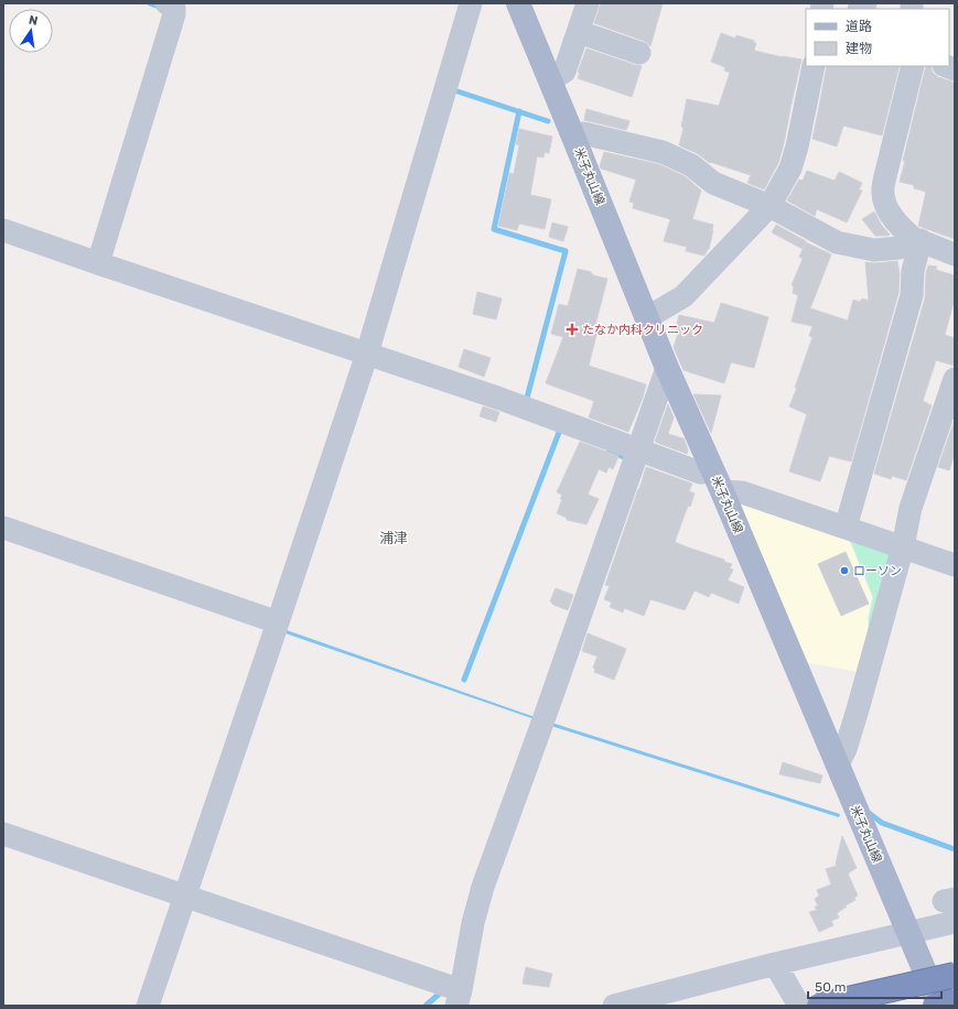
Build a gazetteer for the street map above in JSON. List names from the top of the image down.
{
  "streets": {
    "main road": ["米子丸山線"]
  },
  "districts": ["浦津"],
  "places": {
    "health": ["たなか内科クリニック"],
    "other": ["ローソン"]
  },
  "legend": ["道路", "建物"],
  "scale_bar": "50 m",
  "north": "top"
}
